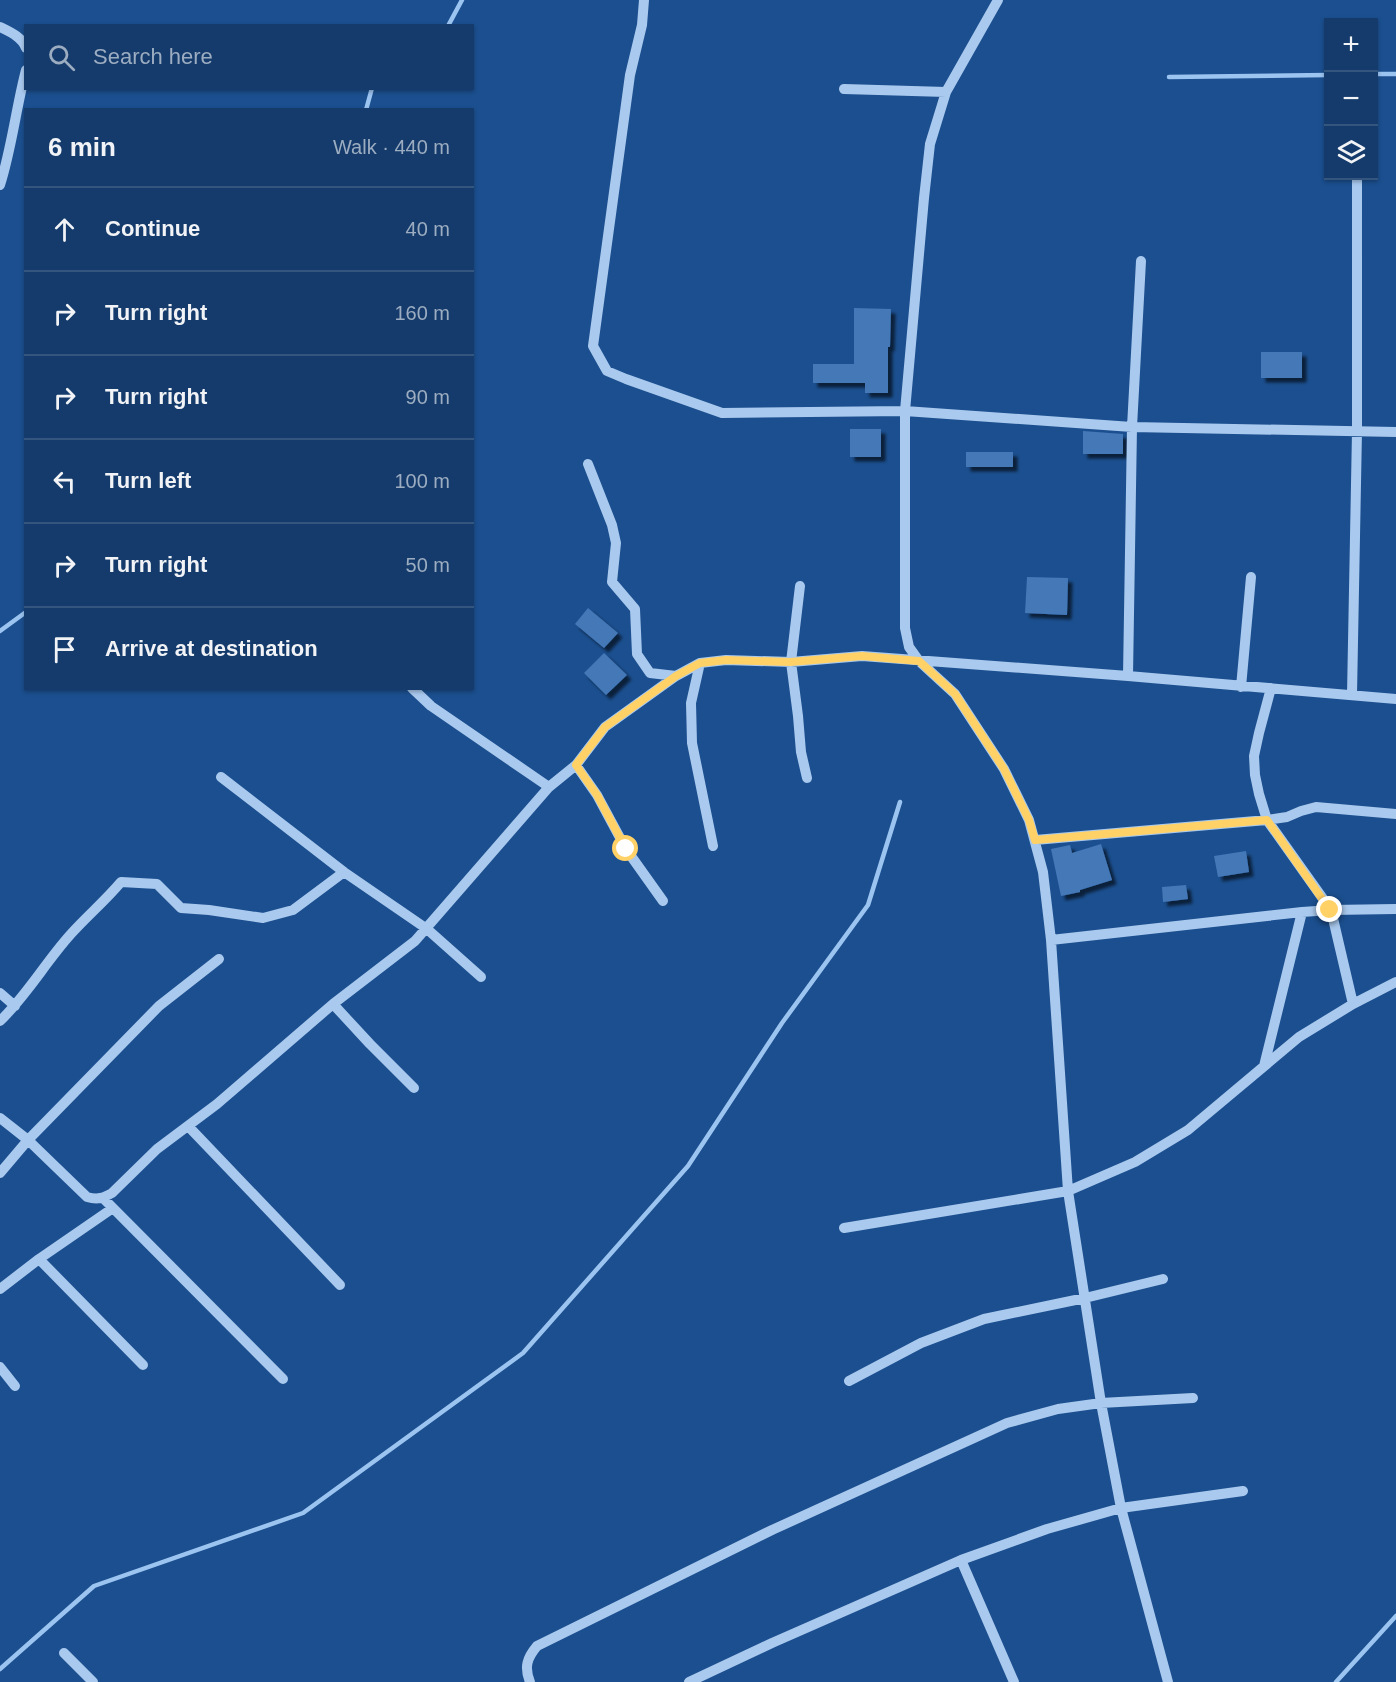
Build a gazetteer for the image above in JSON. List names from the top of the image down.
{
  "page": {
    "map_buttons": ["+", "−"],
    "search": "Search here",
    "heading": ["6 min", "Walk · 440 m"],
    "list": [
      ["Continue", "40 m"],
      ["Turn right", "160 m"],
      ["Turn right", "90 m"],
      ["Turn left", "100 m"],
      ["Turn right", "50 m"],
      "Arrive at destination"
    ]
  }
}
